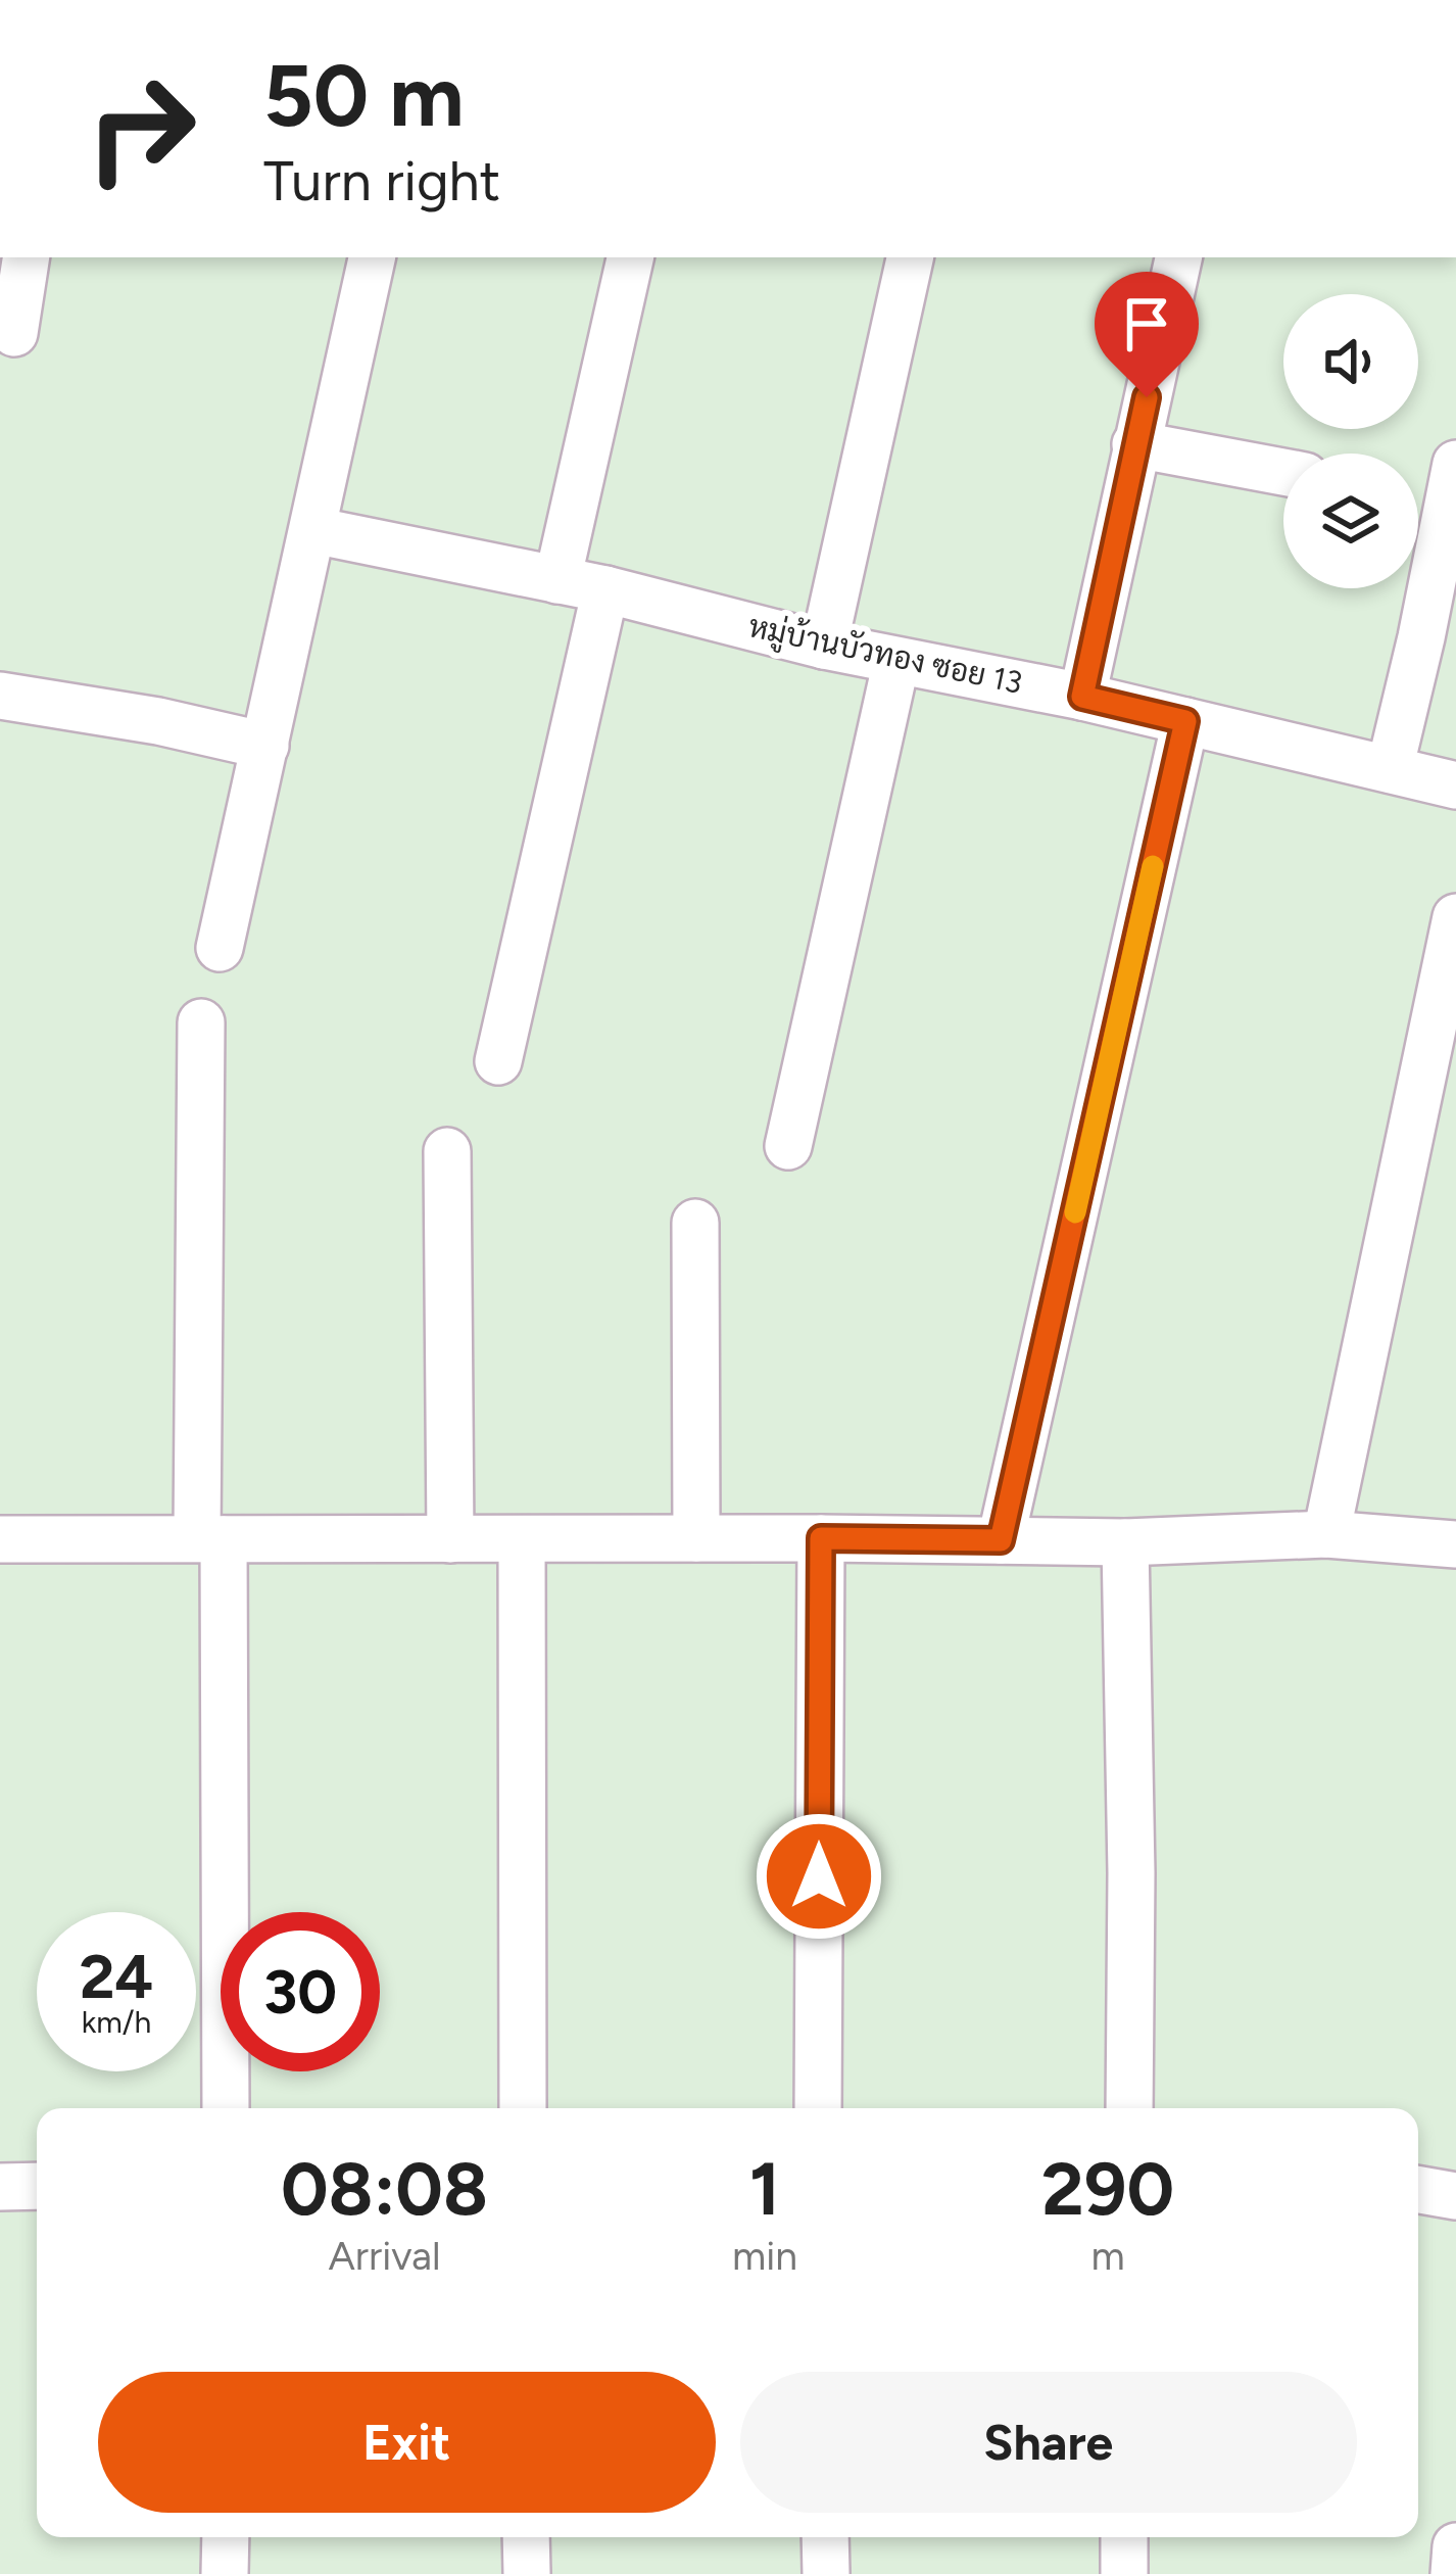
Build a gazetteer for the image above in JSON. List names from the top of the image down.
{
  "streets": {
    "street": ["หมู่บ้านบัวทอง ซอย 13"]
  },
  "page": {
    "turn": ["50 m", "Turn right"],
    "speed": "24 km/h",
    "limit": "30",
    "eta": [
      "08:08",
      "Arrival",
      "1",
      "min",
      "290",
      "m"
    ],
    "buttons": ["Exit", "Share"]
  }
}
